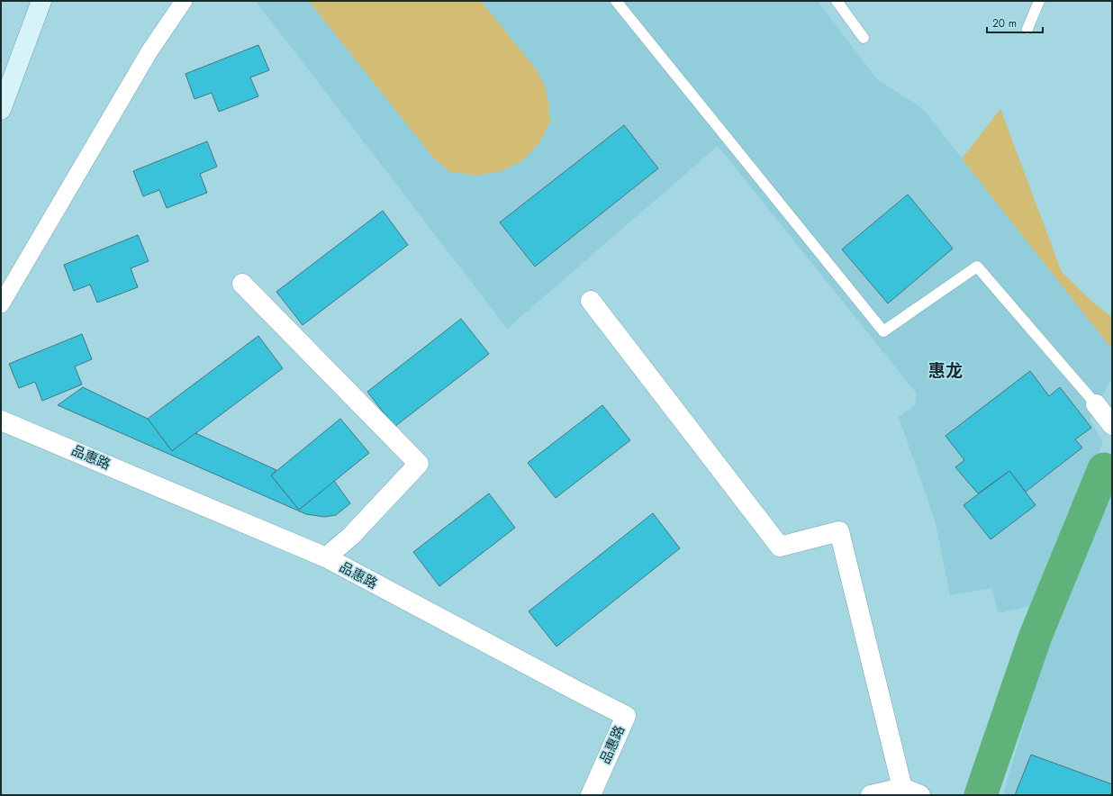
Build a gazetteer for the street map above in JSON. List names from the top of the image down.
{
  "streets": {
    "street": ["品惠路"]
  },
  "districts": ["惠龙"],
  "scale_bar": "20 m"
}
